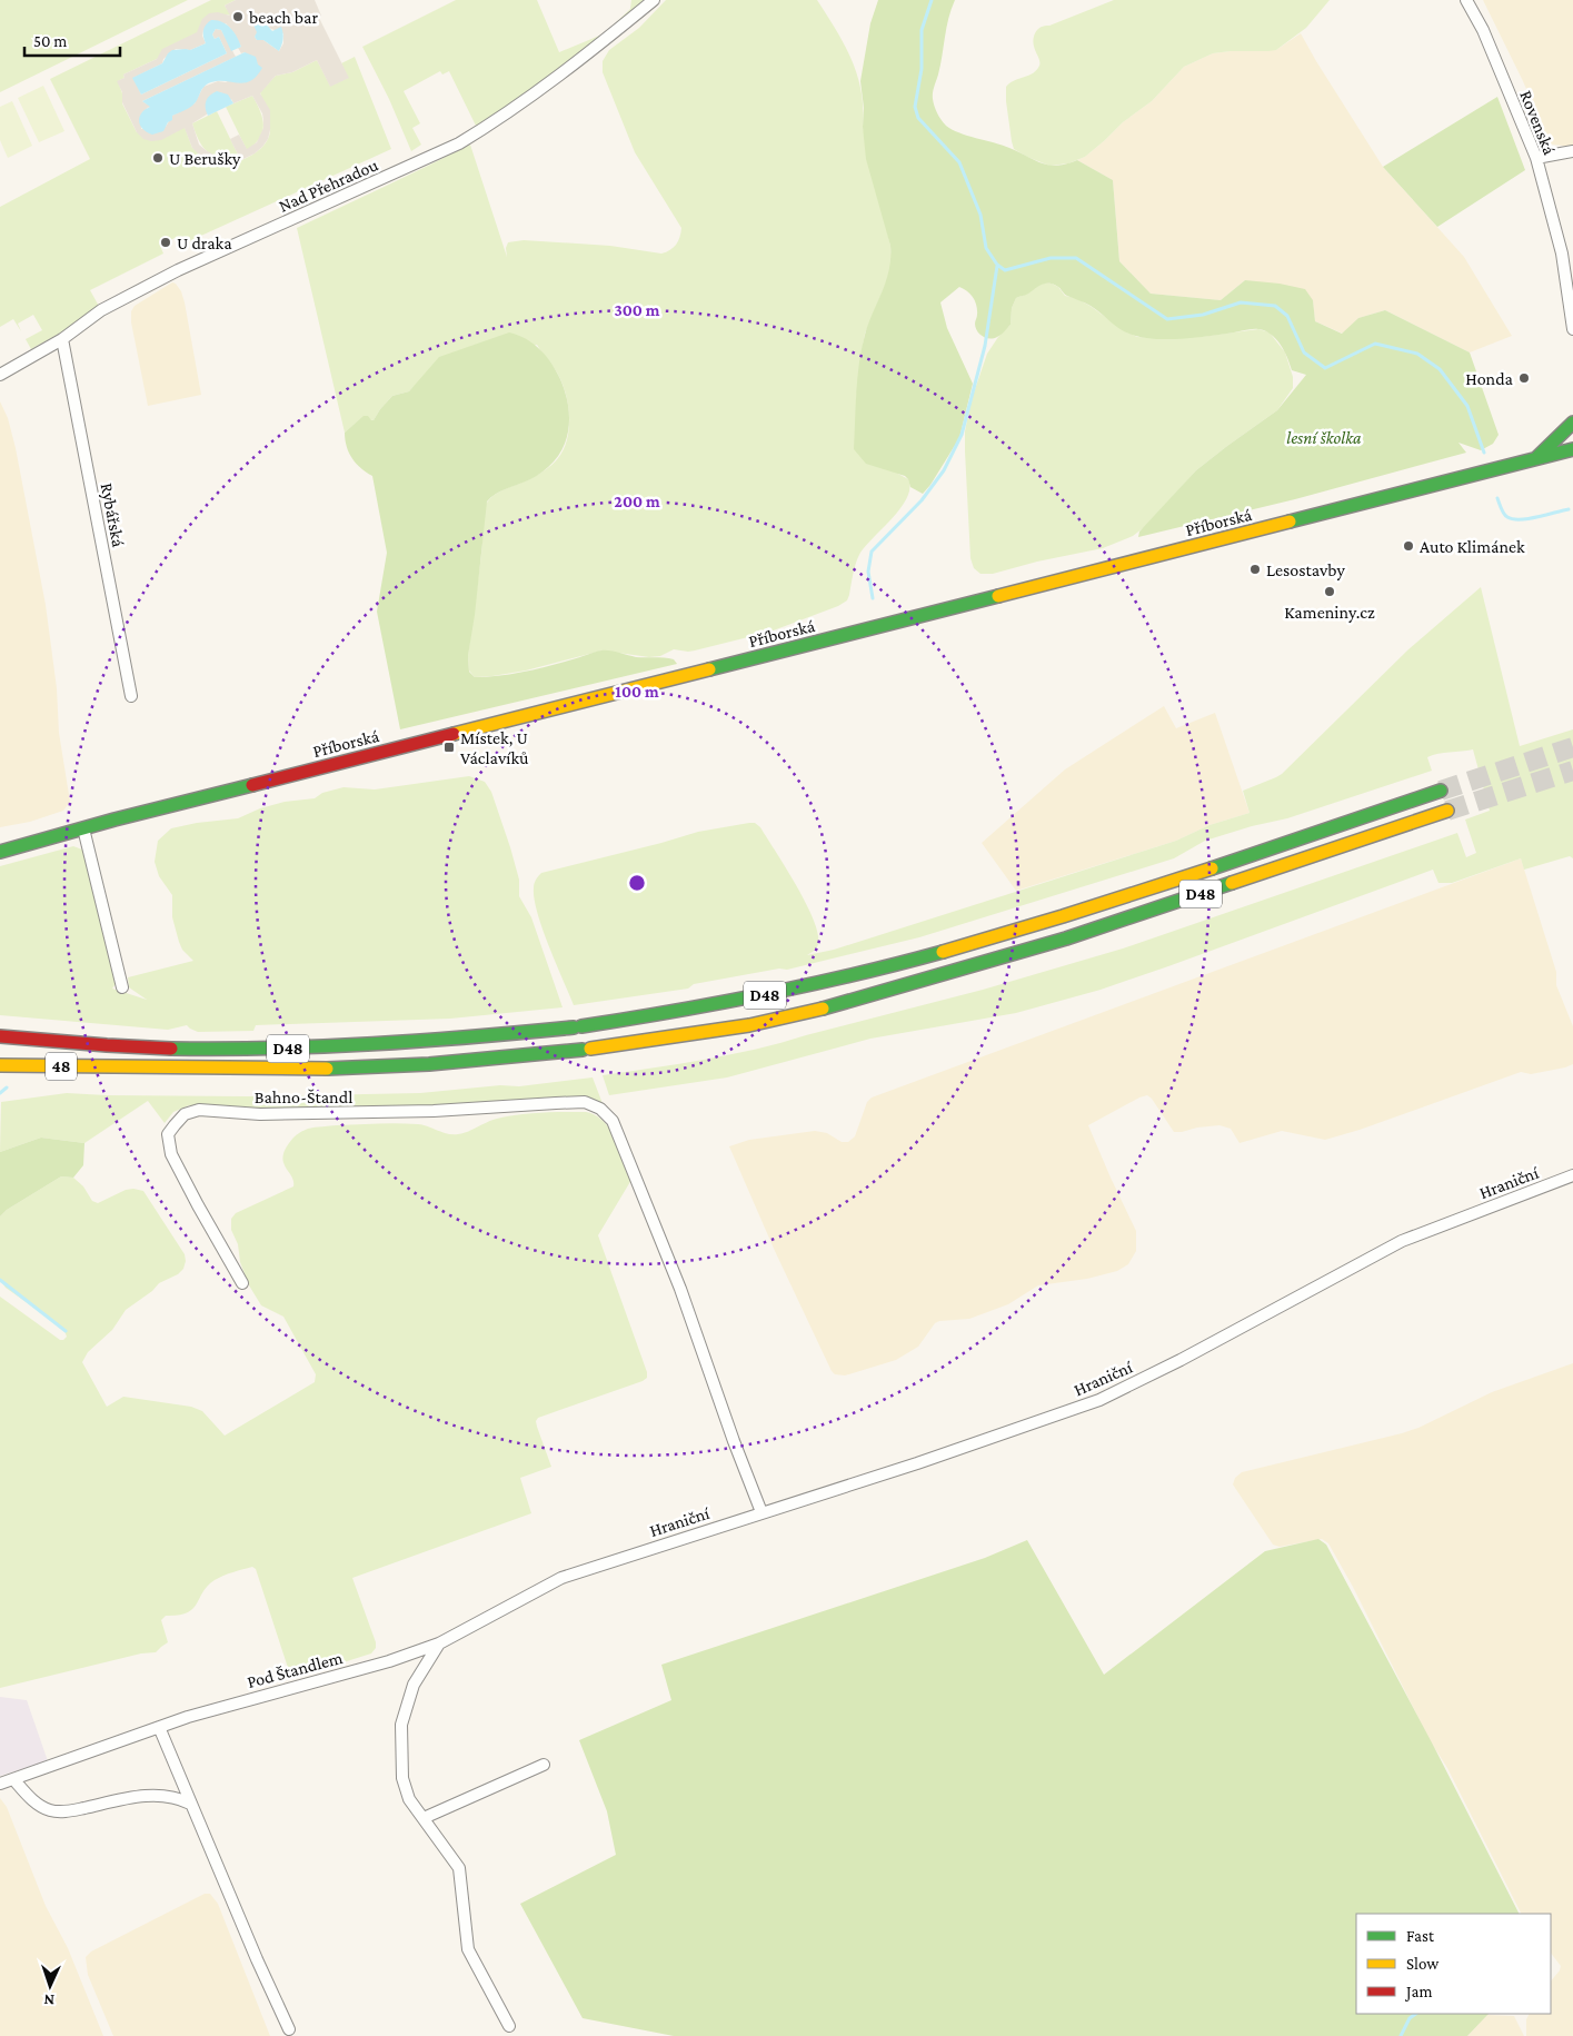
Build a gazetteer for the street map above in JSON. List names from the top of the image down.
{
  "streets": {
    "main road": ["Příborská", "D48", "48"],
    "street": [
      "Rovenská",
      "Nad Přehradou",
      "Rybářská",
      "Bahno-Štandl",
      "Hraniční",
      "Pod Štandlem"
    ]
  },
  "crossings": [
    ["Nad Přehradou", "Rybářská"],
    ["D48", "48"],
    ["Bahno-Štandl", "Hraniční"],
    ["Hraniční", "Pod Štandlem"]
  ],
  "parks": ["lesní školka"],
  "places": {
    "other": [
      "beach bar",
      "U Berušky",
      "U draka",
      "Honda",
      "Auto Klimánek",
      "Lesostavby",
      "Kameniny.cz"
    ],
    "transit": ["Místek, U Václavíků"]
  },
  "legend": ["Fast", "Slow", "Jam"],
  "scale_bar": "50 m",
  "north": "bottom",
  "rings": ["300 m", "200 m", "100 m"]
}
